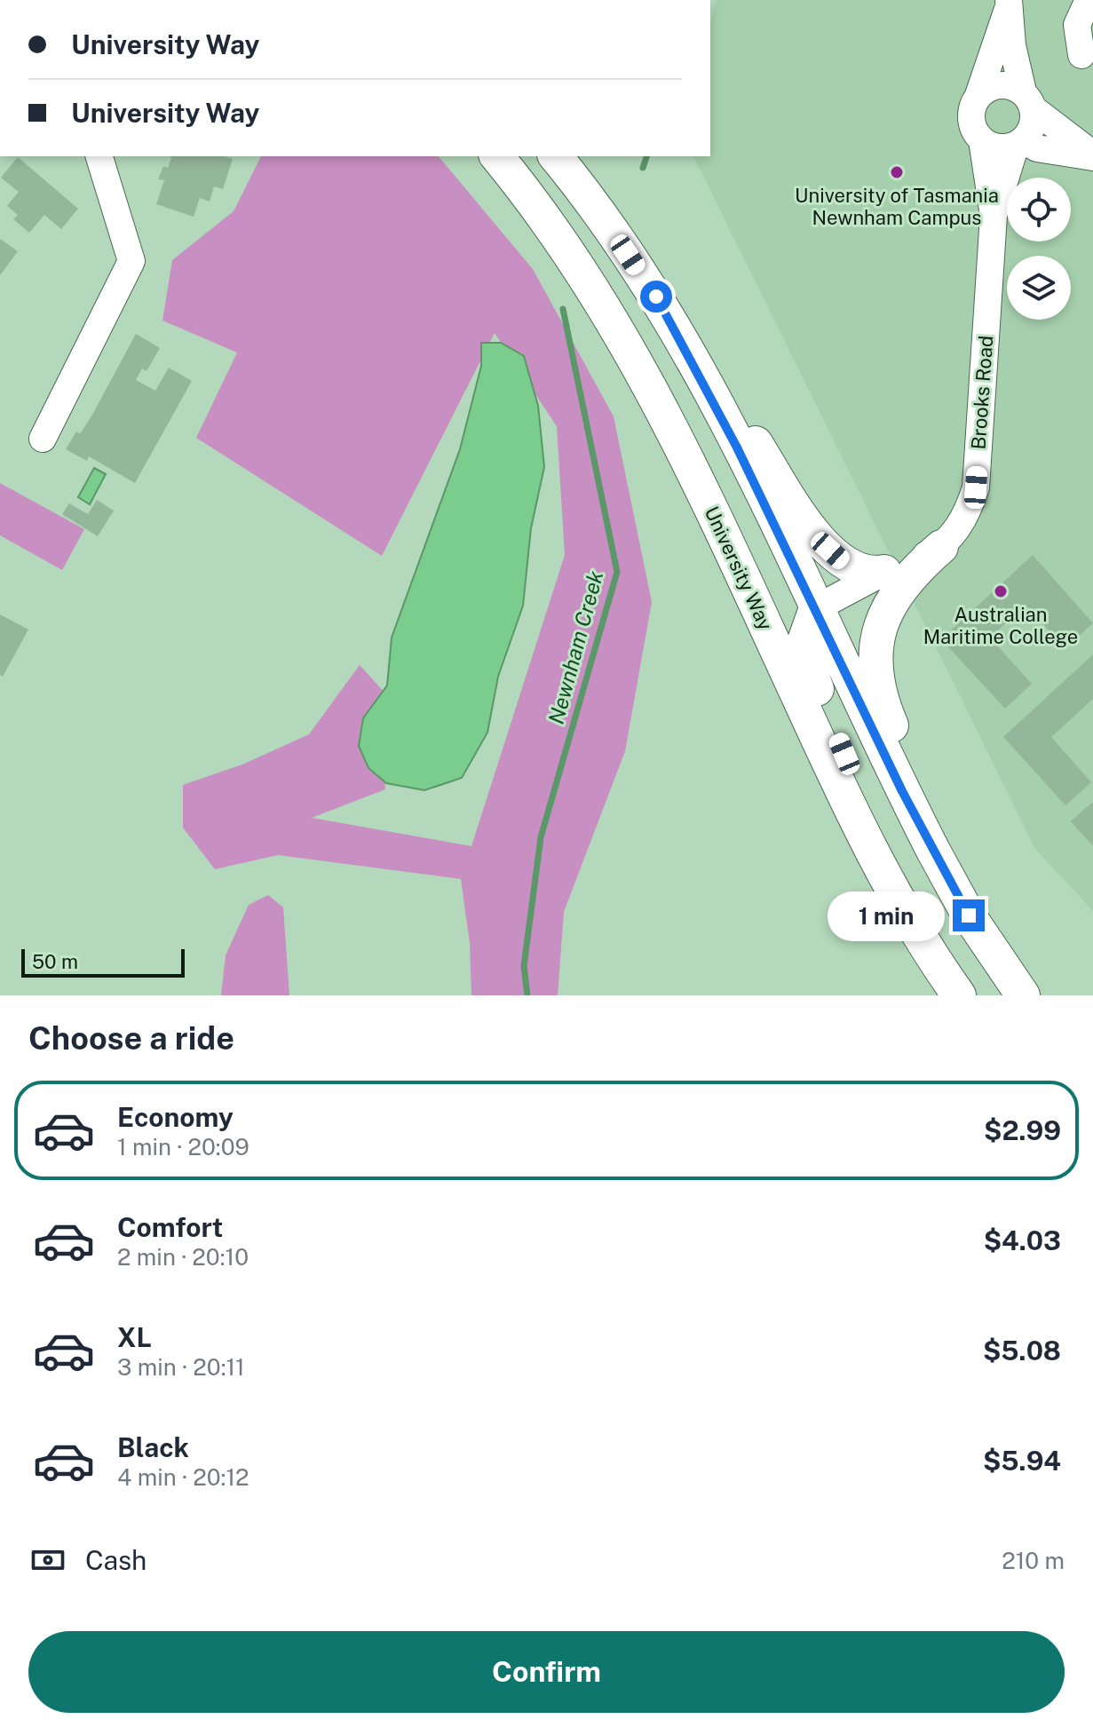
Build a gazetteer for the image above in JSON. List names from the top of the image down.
{
  "streets": {
    "main road": ["University Way"],
    "street": ["Brooks Road"]
  },
  "water": ["Newnham Creek"],
  "places": ["University of Tasmania Newnham Campus", "Australian Maritime College"],
  "scale_bar": "50 m",
  "page": {
    "banner": ["University Way", "University Way"],
    "bubble": "1 min",
    "scale": "50 m",
    "heading": "Choose a ride",
    "list": [
      {
        "name": "Economy",
        "note": "1 min · 20:09",
        "value": "$2.99"
      },
      {
        "name": "Comfort",
        "note": "2 min · 20:10",
        "value": "$4.03"
      },
      {
        "name": "XL",
        "note": "3 min · 20:11",
        "value": "$5.08"
      },
      {
        "name": "Black",
        "note": "4 min · 20:12",
        "value": "$5.94"
      }
    ],
    "pay": ["Cash", "210 m"],
    "buttons": "Confirm"
  }
}
